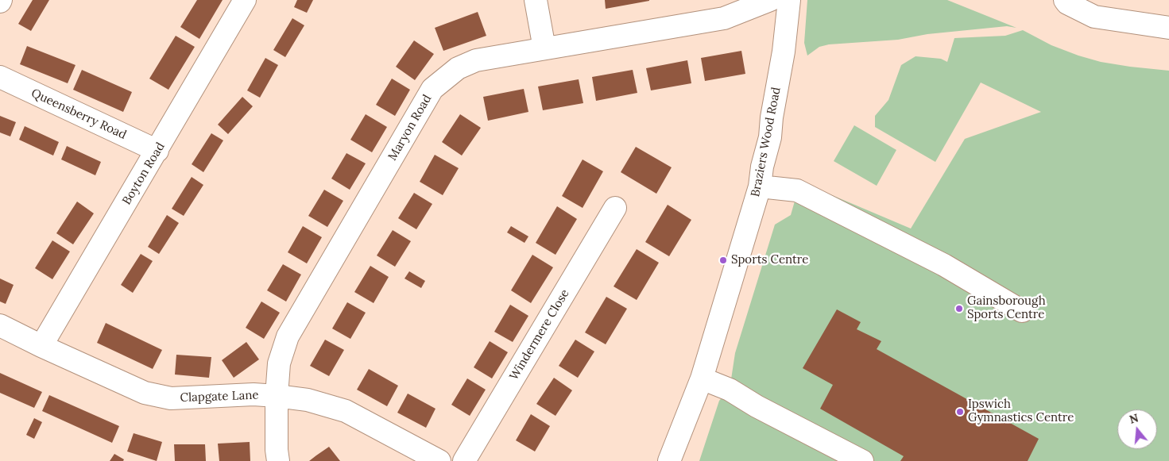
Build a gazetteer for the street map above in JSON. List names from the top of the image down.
{
  "streets": {
    "street": [
      "Queensberry Road",
      "Maryon Road",
      "Braziers Wood Road",
      "Boyton Road",
      "Windermere Close",
      "Clapgate Lane"
    ]
  },
  "crossings": [
    ["Queensberry Road", "Boyton Road"],
    ["Maryon Road", "Clapgate Lane"],
    ["Boyton Road", "Clapgate Lane"]
  ],
  "places": ["Sports Centre", "Gainsborough Sports Centre", "Ipswich Gymnastics Centre"],
  "north": "top"
}
